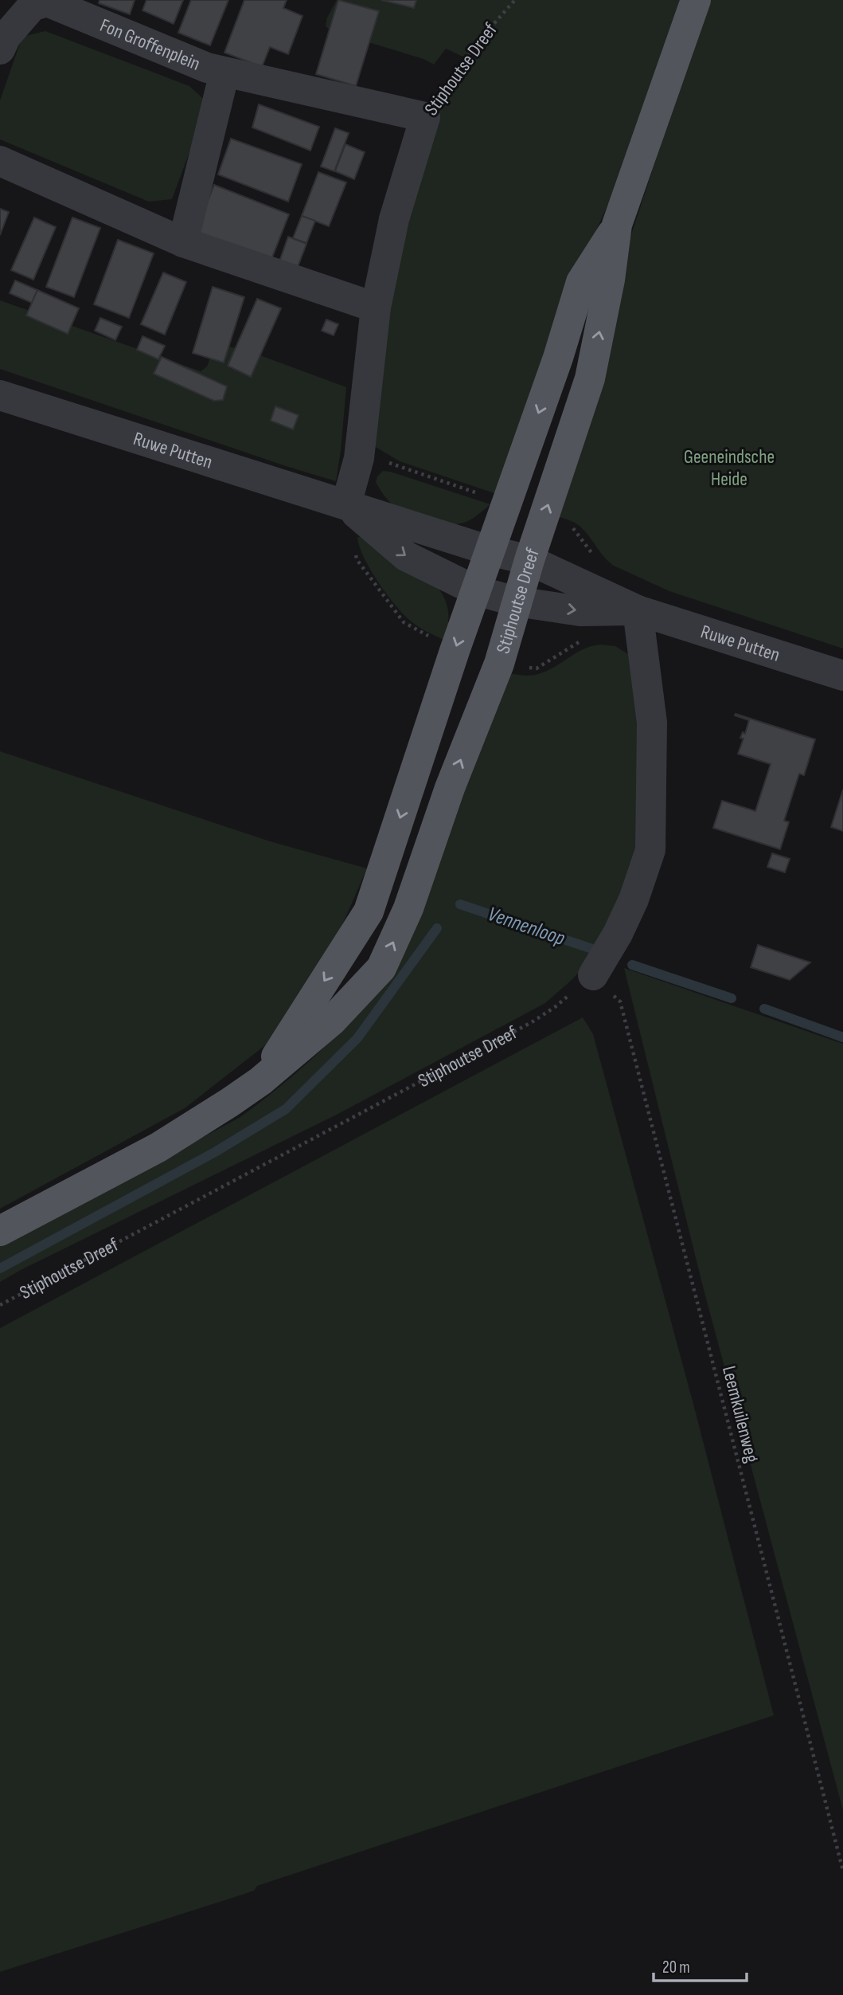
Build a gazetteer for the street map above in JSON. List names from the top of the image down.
{
  "streets": {
    "main road": ["Stiphoutse Dreef"],
    "street": ["Fon Groffenplein", "Ruwe Putten"],
    "path": ["Leemkuilenweg"]
  },
  "crossings": [
    ["Fon Groffenplein", "Stiphoutse Dreef"],
    ["Stiphoutse Dreef", "Ruwe Putten"],
    ["Stiphoutse Dreef", "Leemkuilenweg"]
  ],
  "water": ["Vennenloop"],
  "parks": ["Geeneindsche Heide"],
  "scale_bar": "20 m"
}
